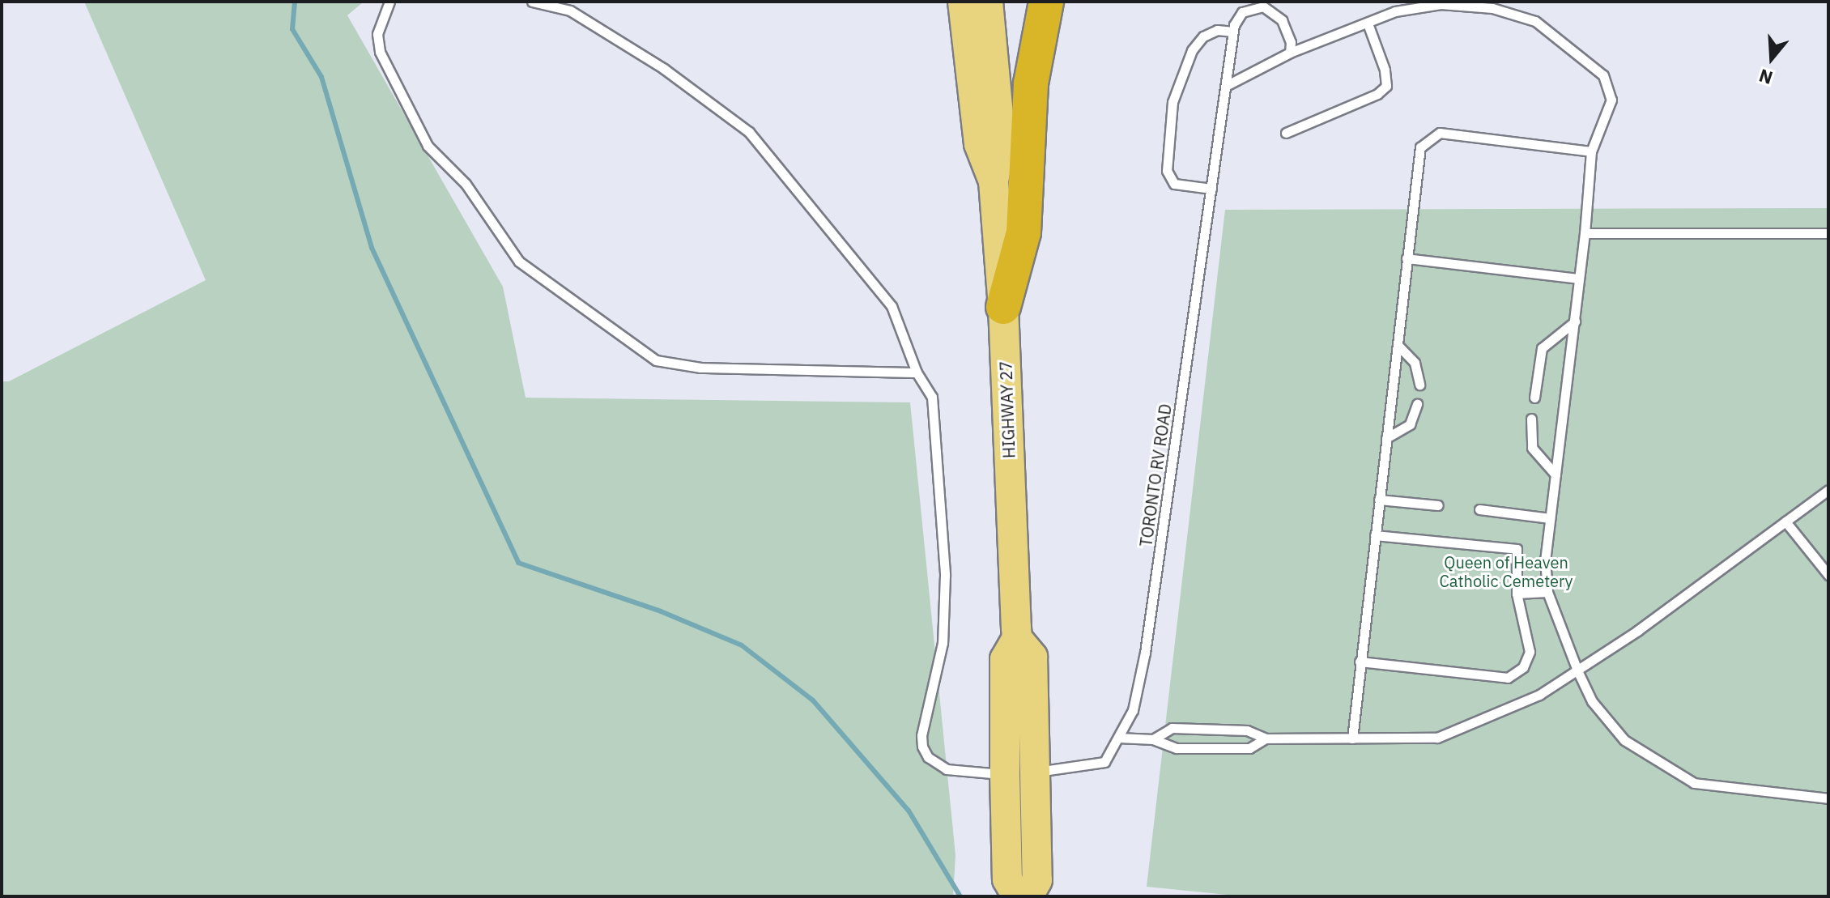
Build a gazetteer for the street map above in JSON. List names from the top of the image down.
{
  "streets": {
    "main road": ["HIGHWAY 27"],
    "lane": ["TORONTO RV ROAD"]
  },
  "crossings": [
    ["HIGHWAY 27", "TORONTO RV ROAD"]
  ],
  "parks": ["Queen of Heaven Catholic Cemetery"],
  "north": "bottom"
}
